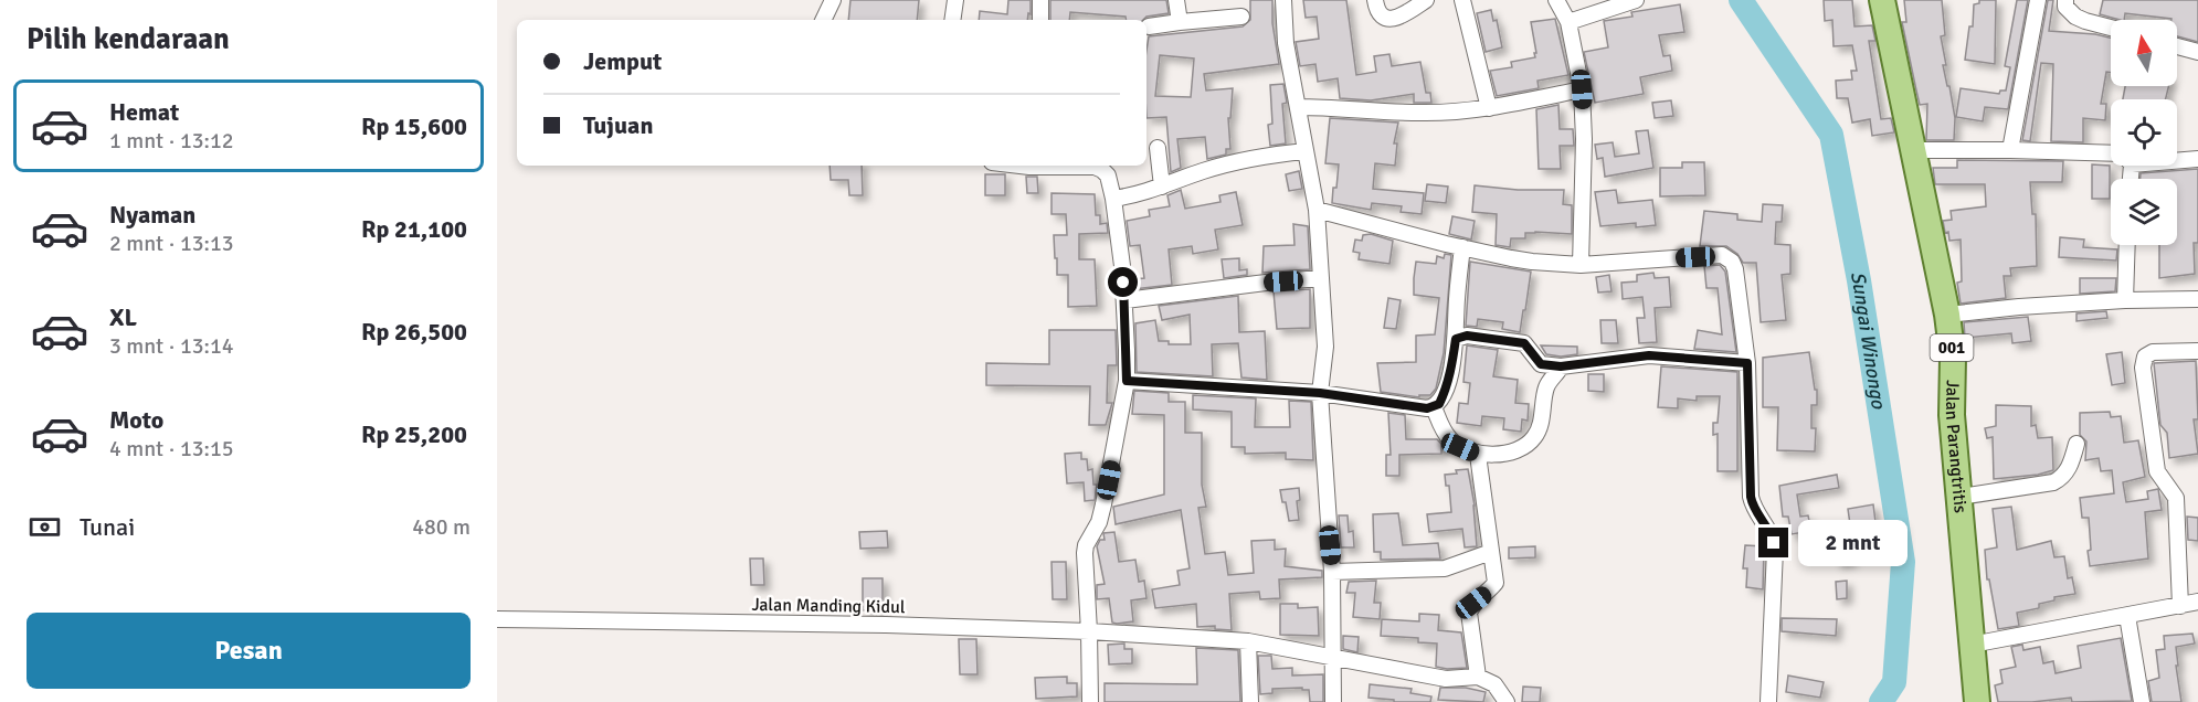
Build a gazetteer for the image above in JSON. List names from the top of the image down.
{
  "streets": {
    "main road": ["001", "Jalan Parangtritis"],
    "street": ["Jalan Manding Kidul"]
  },
  "water": ["Sungai Winongo"],
  "north": "top",
  "page": {
    "heading": "Pilih kendaraan",
    "banner": ["Jemput", "Tujuan"],
    "list": [
      {
        "name": "Hemat",
        "note": "1 mnt · 13:12",
        "value": "Rp 15,600"
      },
      {
        "name": "Nyaman",
        "note": "2 mnt · 13:13",
        "value": "Rp 21,100"
      },
      {
        "name": "XL",
        "note": "3 mnt · 13:14",
        "value": "Rp 26,500"
      },
      {
        "name": "Moto",
        "note": "4 mnt · 13:15",
        "value": "Rp 25,200"
      }
    ],
    "pay": ["Tunai", "480 m"],
    "bubble": "2 mnt",
    "buttons": "Pesan"
  }
}
